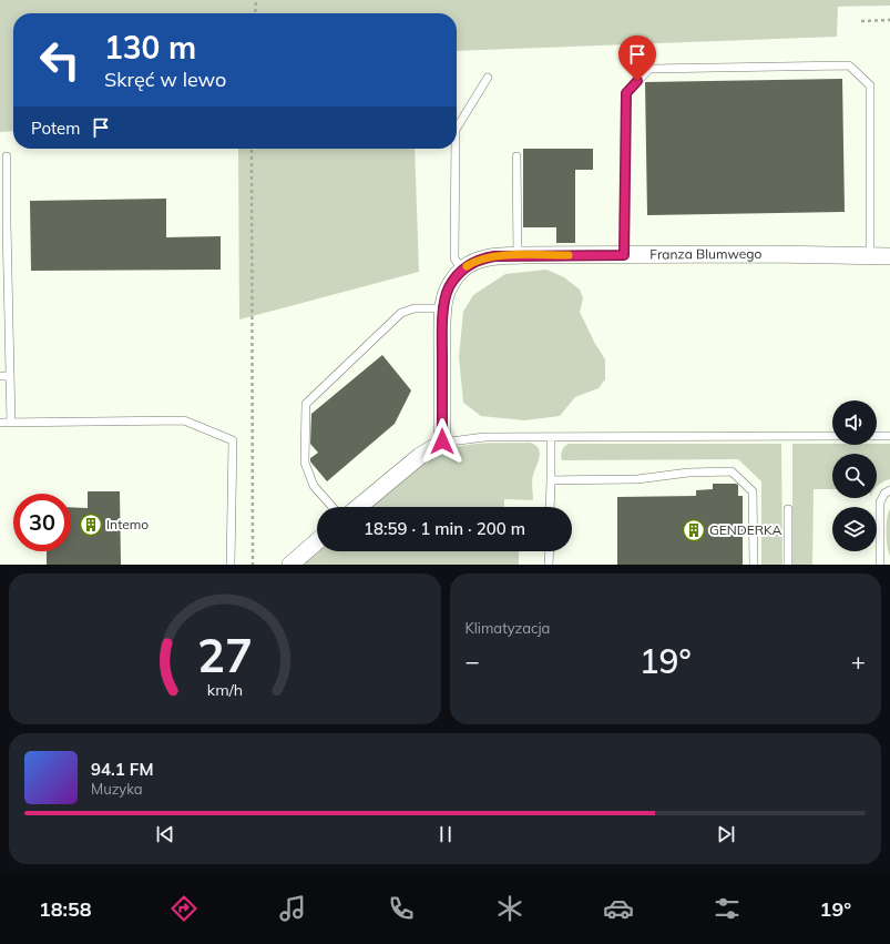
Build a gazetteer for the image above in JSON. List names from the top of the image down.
{
  "streets": {
    "street": ["Franza Blumwego"]
  },
  "places": {
    "building": ["Intemo", "GENDERKA"]
  },
  "page": {
    "turn": ["130 m", "Skręć w lewo"],
    "then": "Potem",
    "limit": "30",
    "trip": "18:59 · 1 min · 200 m",
    "tile": "Klimatyzacja",
    "heat": ["−", "19°", "+"],
    "song": ["94.1 FM", "Muzyka"],
    "tabs": ["18:58", "19°"],
    "gauge": ["27", "km/h"]
  }
}
